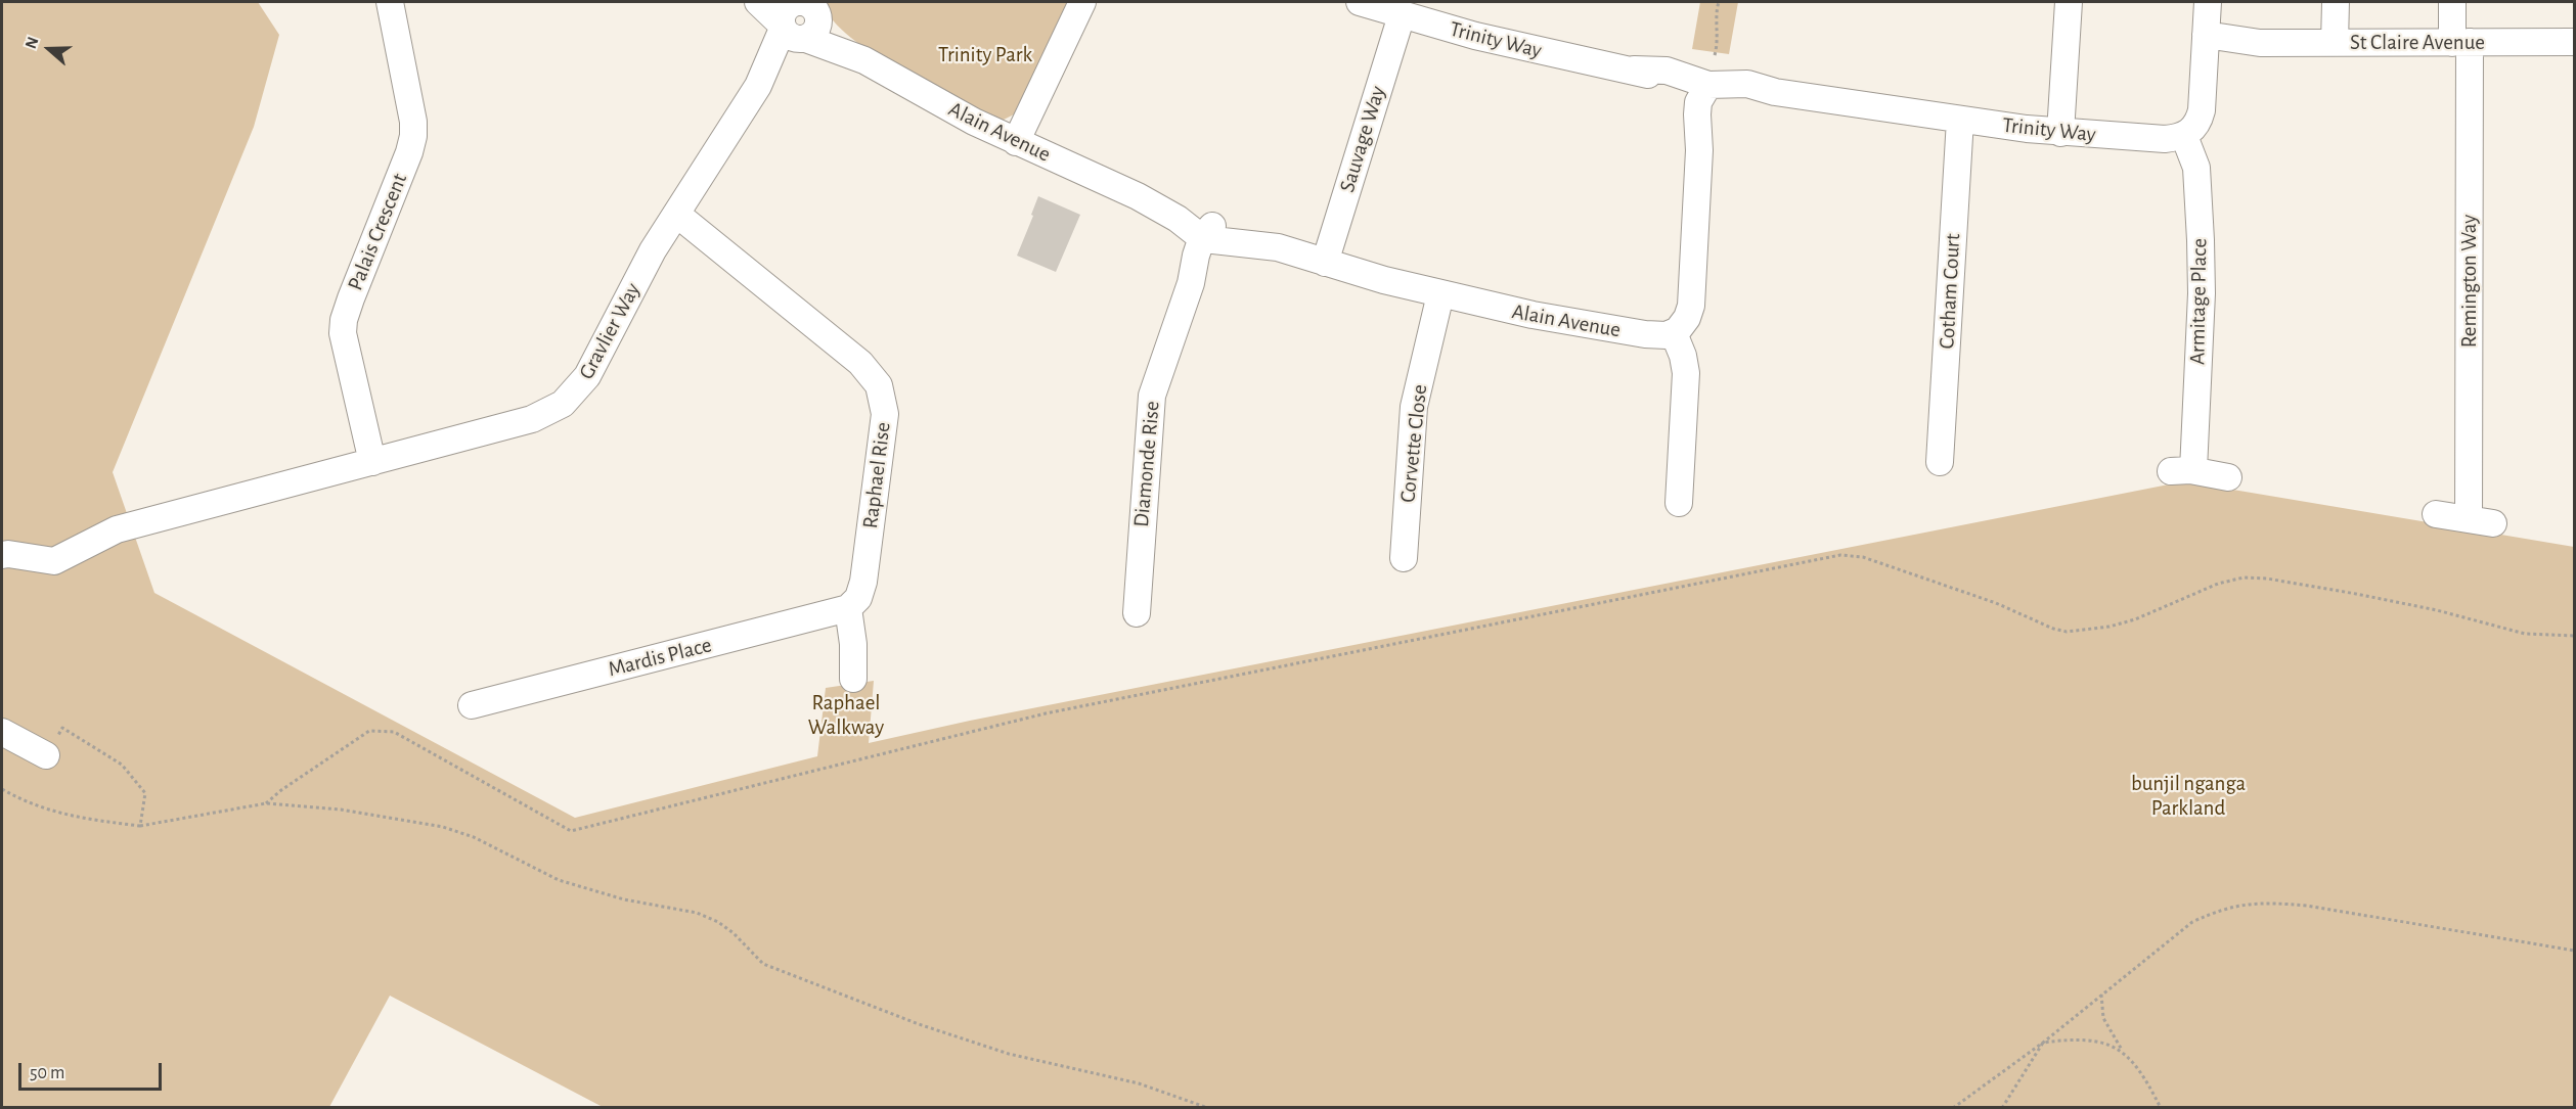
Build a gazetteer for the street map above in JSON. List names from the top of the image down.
{
  "streets": {
    "street": [
      "Trinity Way",
      "St Claire Avenue",
      "Alain Avenue",
      "Sauvage Way",
      "Palais Crescent",
      "Remington Way",
      "Cotham Court",
      "Armitage Place",
      "Gravlier Way",
      "Corvette Close",
      "Diamonde Rise",
      "Raphael Rise",
      "Mardis Place"
    ]
  },
  "crossings": [
    ["Trinity Way", "Sauvage Way"],
    ["Trinity Way", "Cotham Court"],
    ["Trinity Way", "Armitage Place"],
    ["St Claire Avenue", "Remington Way"],
    ["Alain Avenue", "Sauvage Way"],
    ["Alain Avenue", "Gravlier Way"],
    ["Alain Avenue", "Corvette Close"],
    ["Alain Avenue", "Diamonde Rise"],
    ["Palais Crescent", "Gravlier Way"],
    ["Gravlier Way", "Raphael Rise"],
    ["Raphael Rise", "Mardis Place"]
  ],
  "parks": ["Trinity Park", "Raphael Walkway", "bunjil nganga Parkland"],
  "scale_bar": "50 m",
  "north": "left"
}
